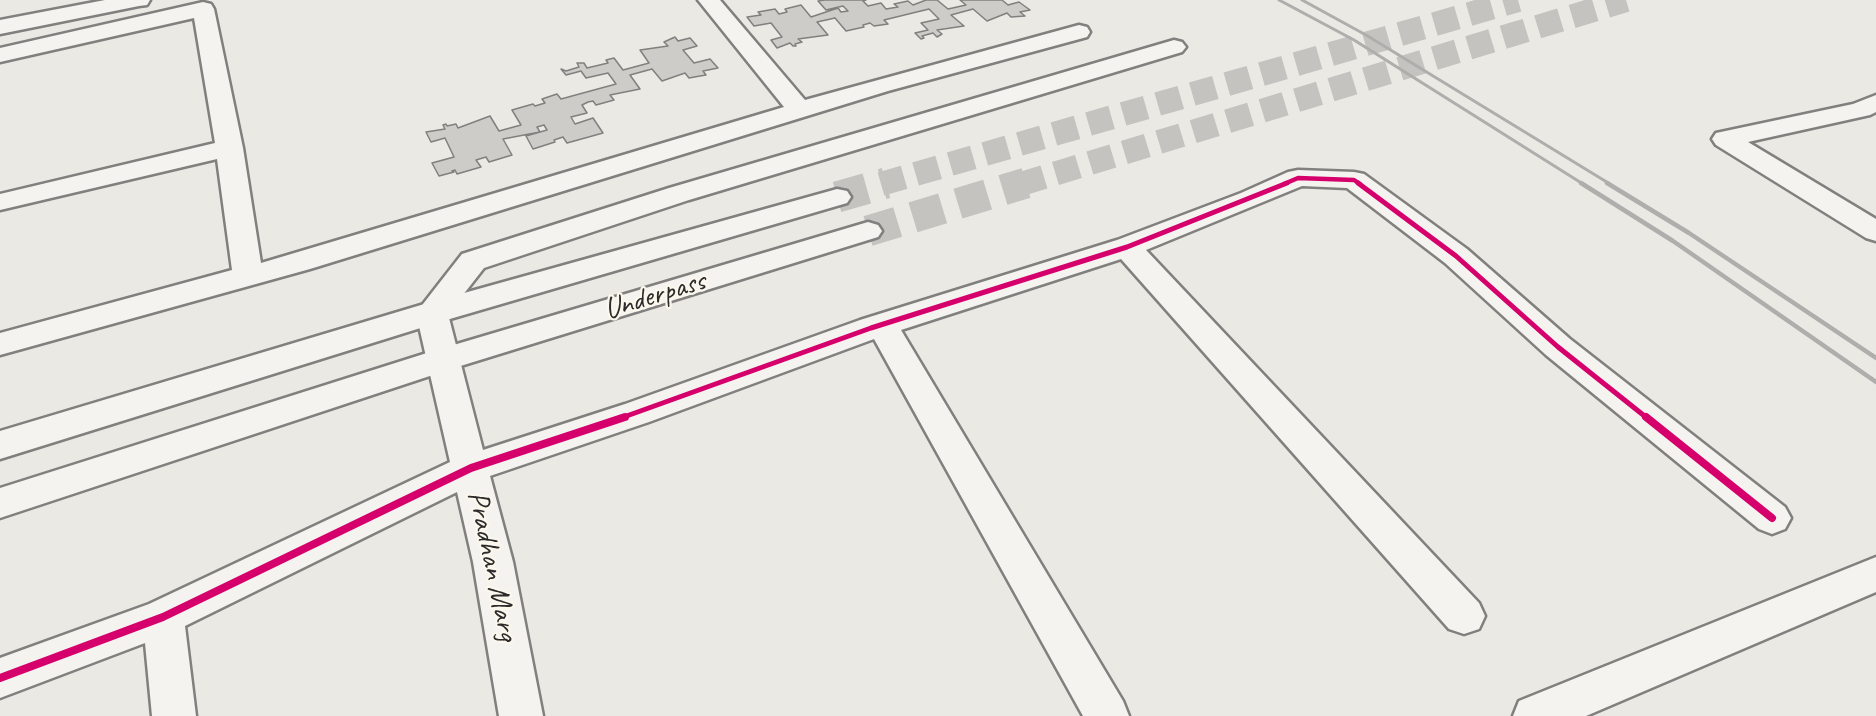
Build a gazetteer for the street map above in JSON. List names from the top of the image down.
{
  "streets": {
    "street": ["Underpass", "Pradhan Marg"]
  },
  "crossings": [
    ["Underpass", "Pradhan Marg"]
  ]
}
